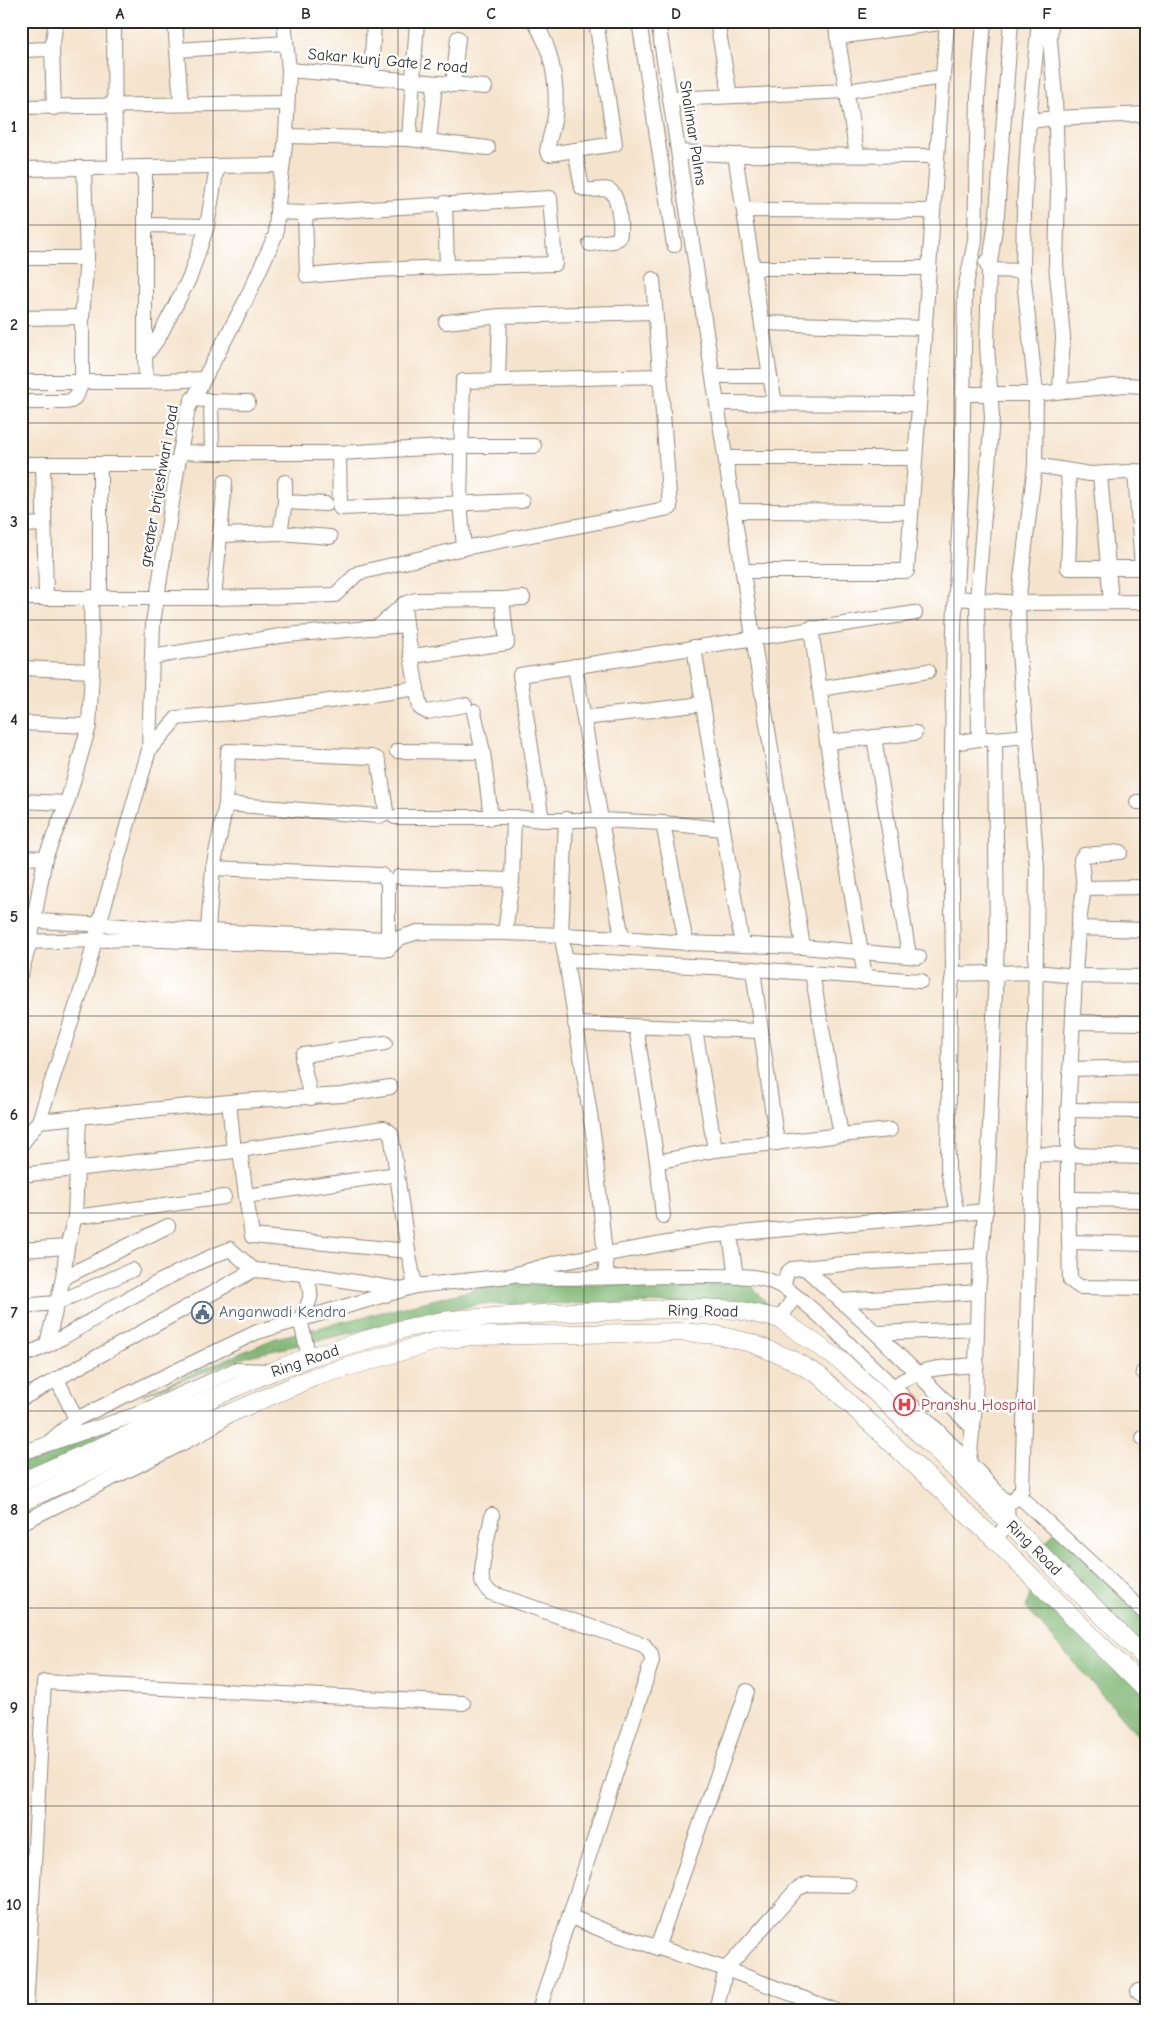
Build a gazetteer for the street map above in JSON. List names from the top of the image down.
{
  "streets": {
    "main road": ["Ring Road"],
    "street": ["Sakar kunj Gate 2 road", "Shalimar Palms", "greater brijeshwari road"]
  },
  "crossings": [
    ["Sakar kunj Gate 2 road", "greater brijeshwari road"]
  ],
  "places": {
    "public building": ["Anganwadi Kendra"],
    "hospital": ["Pranshu Hospital"]
  },
  "grid": {
    "columns": [
      "A",
      "B",
      "C",
      "D",
      "E",
      "F"
    ],
    "rows": [
      "1",
      "2",
      "3",
      "4",
      "5",
      "6",
      "7",
      "8",
      "9",
      "10"
    ]
  }
}
